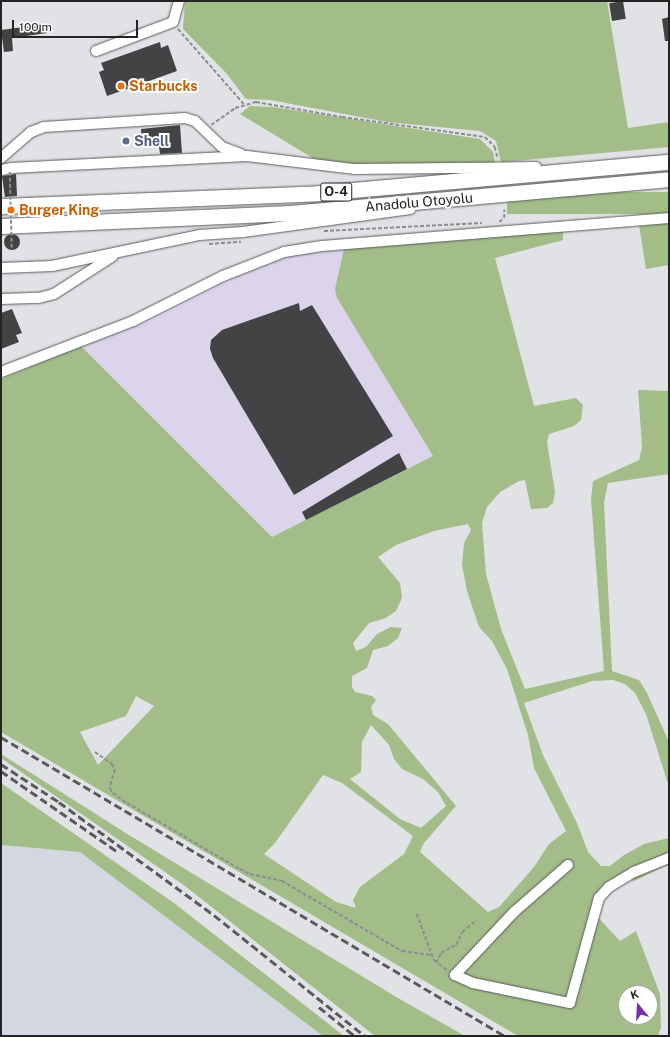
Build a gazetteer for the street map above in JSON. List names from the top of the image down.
{
  "streets": {
    "highway": ["O-4", "Anadolu Otoyolu"]
  },
  "places": ["Starbucks", "Shell", "Burger King"],
  "scale_bar": "100 m",
  "north": "top"
}
